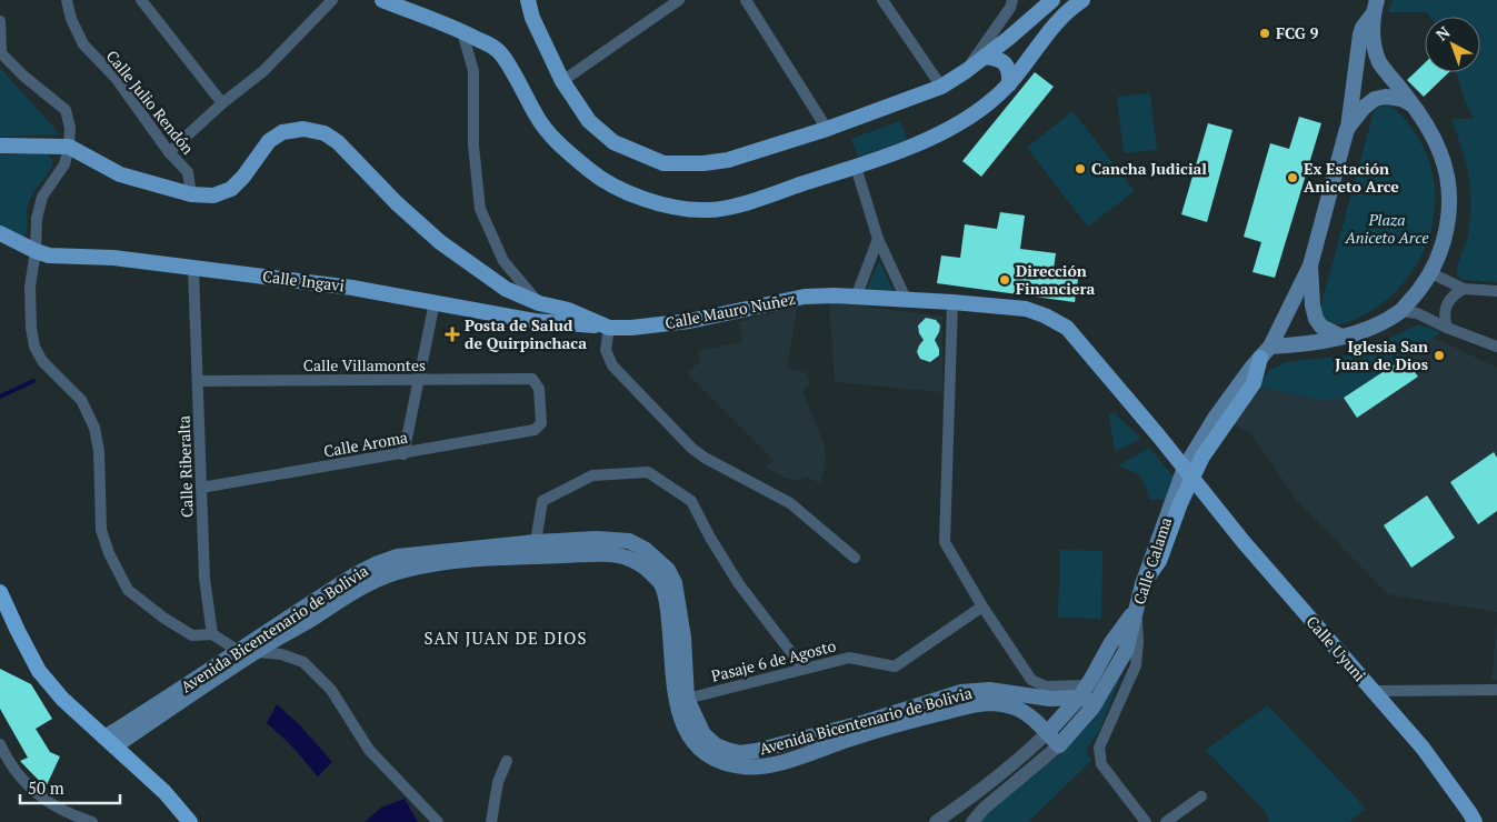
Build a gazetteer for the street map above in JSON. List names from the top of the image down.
{
  "streets": {
    "main road": [
      "Calle Ingavi",
      "Calle Mauro Nuñez",
      "Calle Calama",
      "Avenida Bicentenario de Bolivia",
      "Calle Uyuni"
    ],
    "street": [
      "Calle Julio Rendón",
      "Calle Villamontes",
      "Calle Aroma",
      "Calle Riberalta",
      "Pasaje 6 de Agosto"
    ]
  },
  "crossings": [
    ["Calle Julio Rendón", "Calle Mauro Nuñez"],
    ["Calle Ingavi", "Calle Mauro Nuñez"],
    ["Calle Ingavi", "Calle Riberalta"],
    ["Calle Mauro Nuñez", "Calle Uyuni"],
    ["Calle Villamontes", "Calle Aroma"],
    ["Calle Villamontes", "Calle Riberalta"],
    ["Calle Aroma", "Calle Riberalta"],
    ["Avenida Bicentenario de Bolivia", "Pasaje 6 de Agosto"]
  ],
  "districts": ["SAN JUAN DE DIOS"],
  "parks": ["Plaza Aniceto Arce"],
  "places": {
    "other": [
      "FCG 9",
      "Cancha Judicial",
      "Ex Estación Aniceto Arce",
      "Dirección Financiera",
      "Iglesia San Juan de Dios"
    ],
    "health": ["Posta de Salud de Quirpinchaca"]
  },
  "scale_bar": "50 m",
  "north": "top left"
}
